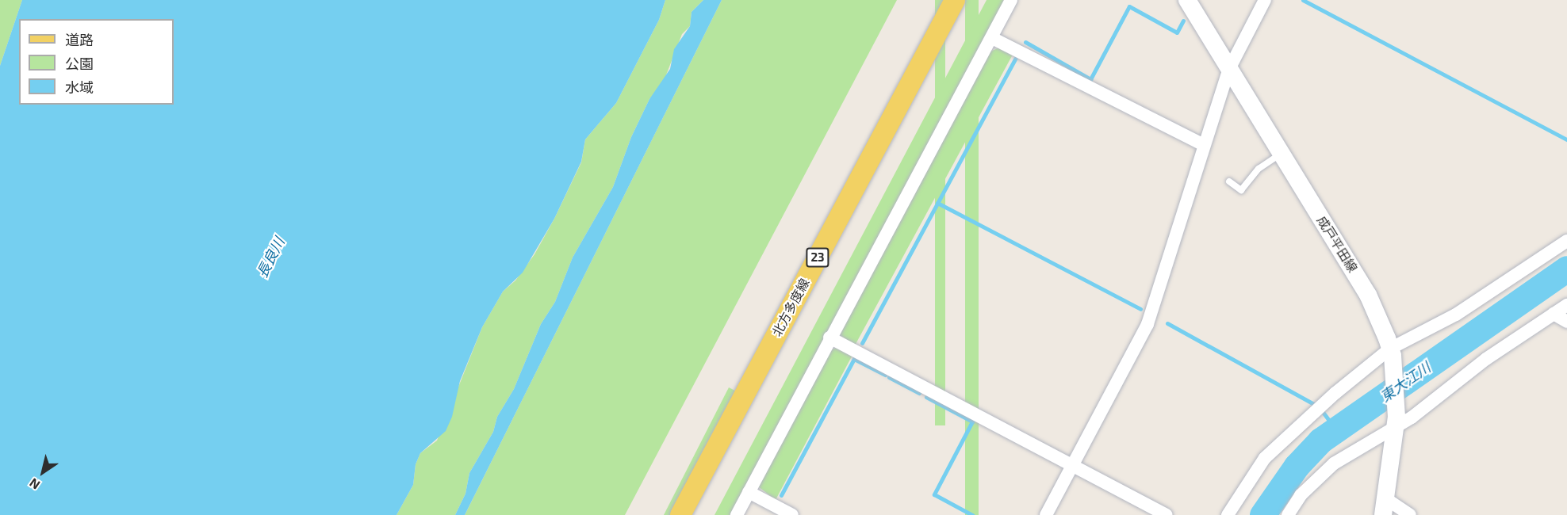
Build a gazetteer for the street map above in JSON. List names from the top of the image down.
{
  "streets": {
    "main road": ["成戸平田線", "23", "北方多度線"]
  },
  "water": ["長良川", "東大江川"],
  "legend": ["道路", "公園", "水域"],
  "north": "bottom left"
}
